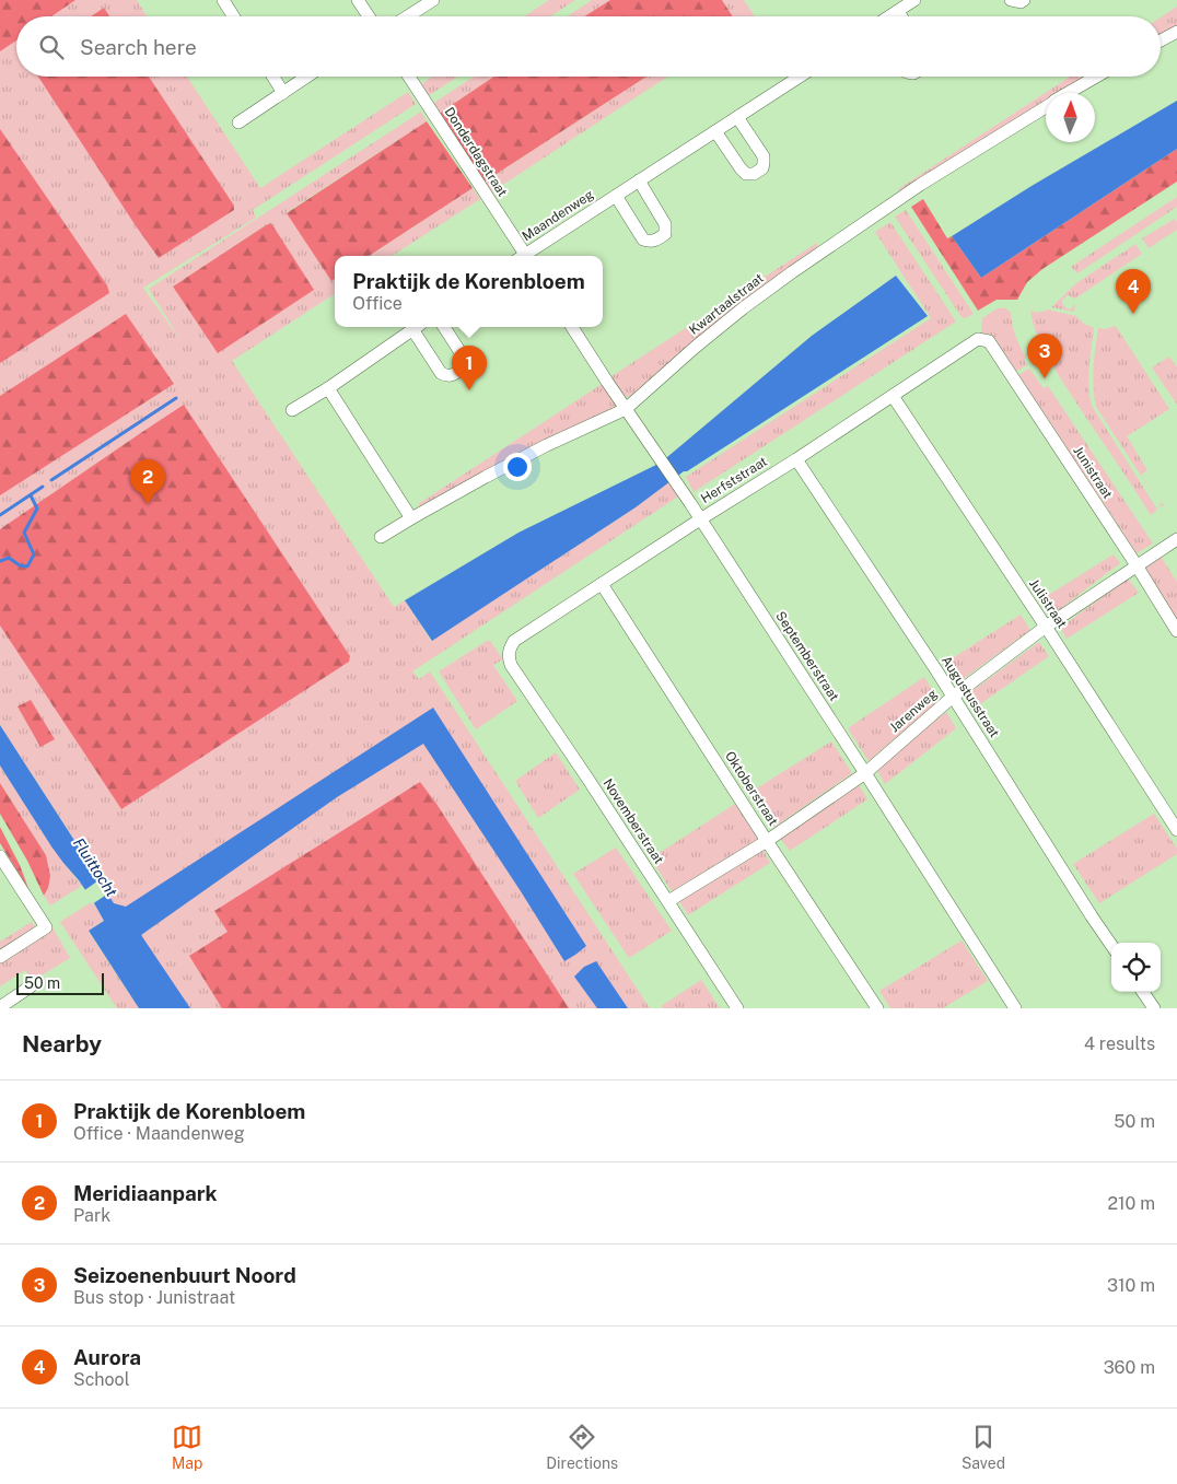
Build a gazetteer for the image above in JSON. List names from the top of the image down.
{
  "streets": {
    "street": [
      "Donderdagstraat",
      "Maandenweg",
      "Kwartaalstraat",
      "Junistraat",
      "Herfststraat",
      "Julistraat",
      "Septemberstraat",
      "Augustusstraat",
      "Jarenweg",
      "Oktoberstraat",
      "Novemberstraat"
    ]
  },
  "crossings": [
    ["Kwartaalstraat", "Septemberstraat"],
    ["Junistraat", "Herfststraat"],
    ["Junistraat", "Jarenweg"],
    ["Herfststraat", "Julistraat"],
    ["Herfststraat", "Septemberstraat"],
    ["Herfststraat", "Augustusstraat"],
    ["Herfststraat", "Oktoberstraat"],
    ["Herfststraat", "Novemberstraat"],
    ["Julistraat", "Jarenweg"],
    ["Septemberstraat", "Jarenweg"],
    ["Augustusstraat", "Jarenweg"],
    ["Jarenweg", "Oktoberstraat"],
    ["Jarenweg", "Novemberstraat"]
  ],
  "water": ["Fluittocht"],
  "scale_bar": "50 m",
  "north": "top",
  "page": {
    "search": "Search here",
    "popup": ["Praktijk de Korenbloem", "Office"],
    "pins": [
      "4",
      "3",
      "1",
      "2"
    ],
    "scale": "50 m",
    "heading": ["Nearby", "4 results"],
    "list": [
      {
        "mark": "1",
        "name": "Praktijk de Korenbloem",
        "note": "Office · Maandenweg",
        "value": "50 m"
      },
      {
        "mark": "2",
        "name": "Meridiaanpark",
        "note": "Park",
        "value": "210 m"
      },
      {
        "mark": "3",
        "name": "Seizoenenbuurt Noord",
        "note": "Bus stop · Junistraat",
        "value": "310 m"
      },
      {
        "mark": "4",
        "name": "Aurora",
        "note": "School",
        "value": "360 m"
      }
    ],
    "nav": ["Map", "Directions", "Saved"]
  }
}
